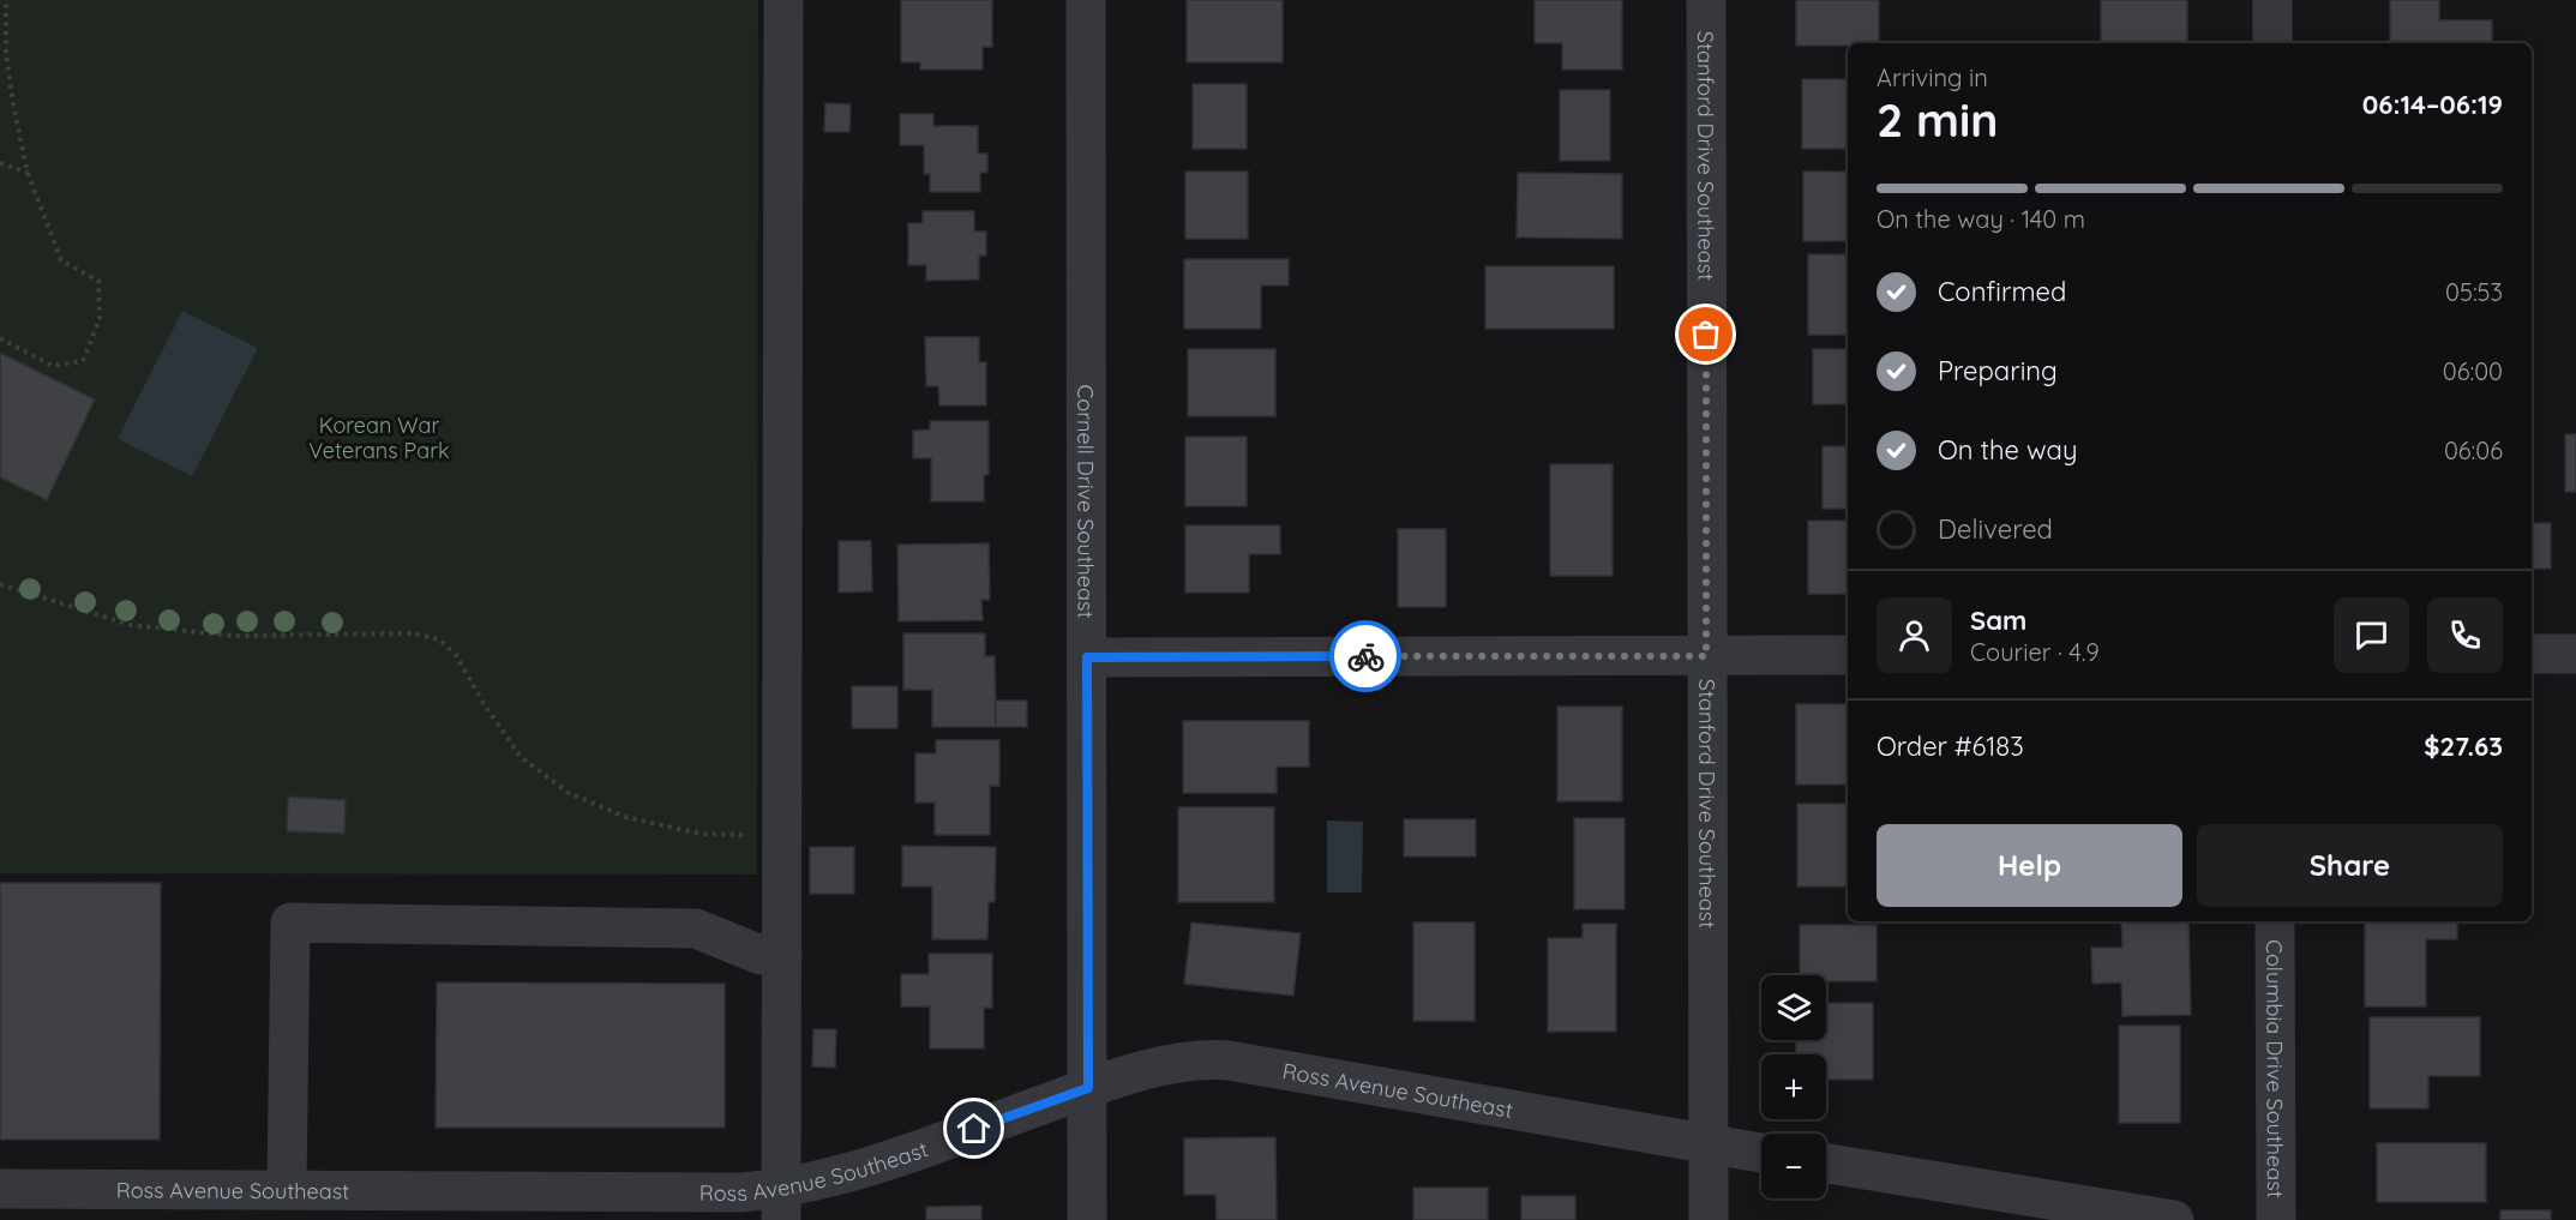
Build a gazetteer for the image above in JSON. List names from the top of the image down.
{
  "streets": {
    "street": [
      "Stanford Drive Southeast",
      "Cornell Drive Southeast",
      "Columbia Drive Southeast",
      "Ross Avenue Southeast"
    ]
  },
  "crossings": [
    ["Stanford Drive Southeast", "Ross Avenue Southeast"],
    ["Cornell Drive Southeast", "Ross Avenue Southeast"]
  ],
  "parks": ["Korean War Veterans Park"],
  "page": {
    "heading": ["2 min", "Arriving in", "06:14–06:19"],
    "panel": [
      "Sam",
      "Courier · 4.9",
      "Order #6183",
      "$27.63"
    ],
    "bar": "On the way · 140 m",
    "list": [
      ["Confirmed", "05:53"],
      ["Preparing", "06:00"],
      ["On the way", "06:06"],
      "Delivered"
    ],
    "buttons": ["Help", "Share"],
    "map_buttons": ["+", "−"]
  }
}
